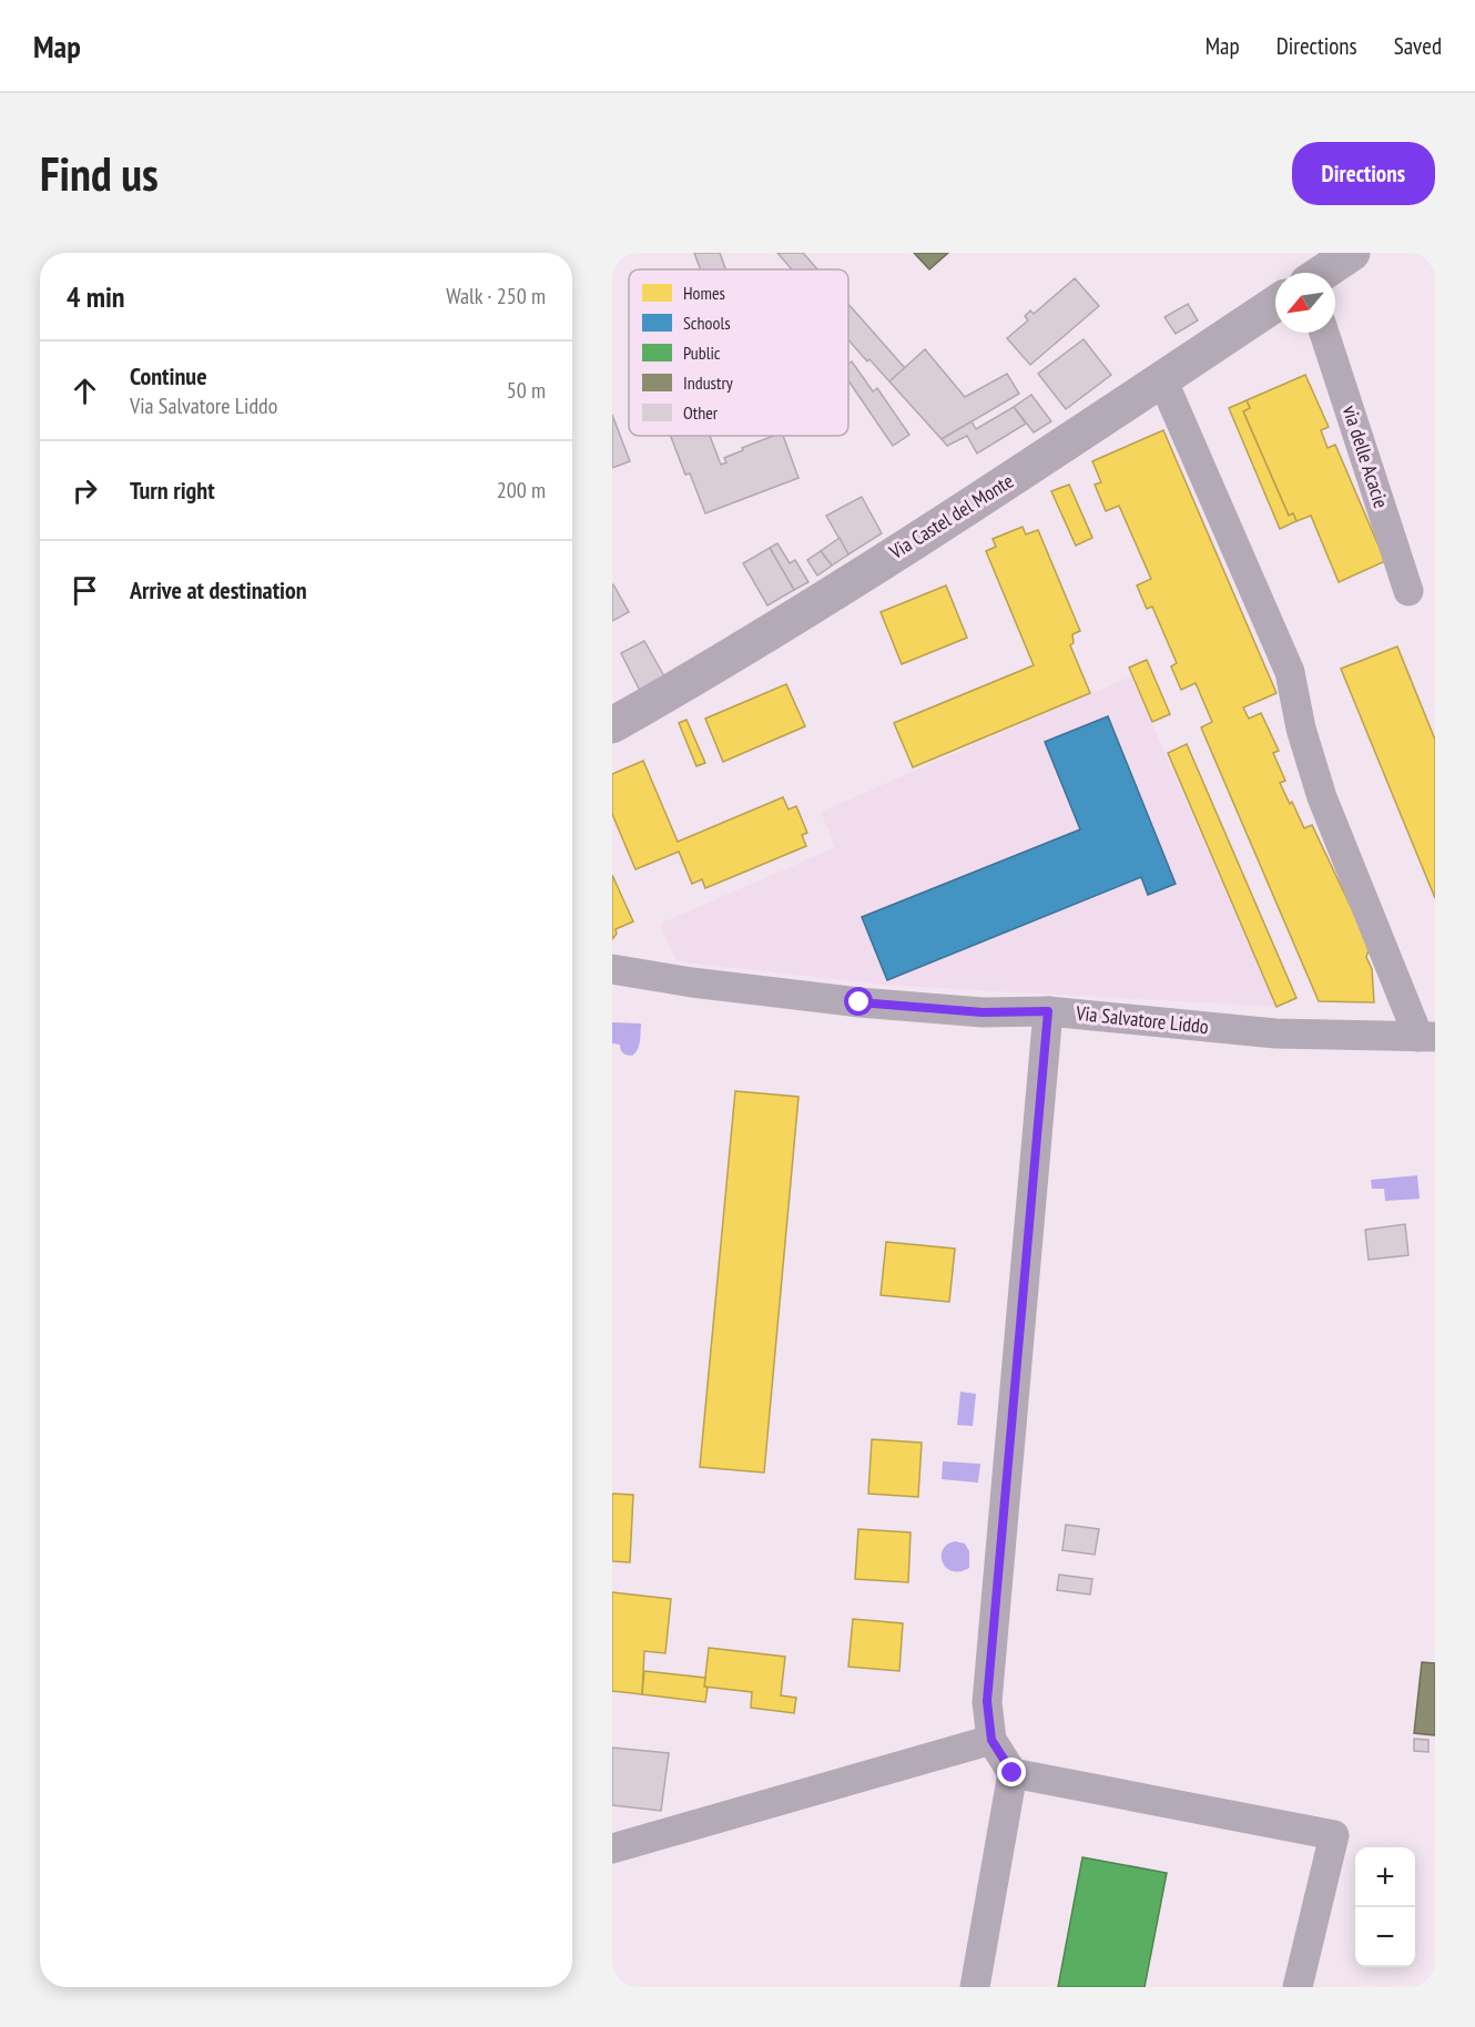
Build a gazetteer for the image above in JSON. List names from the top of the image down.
{
  "streets": {
    "main road": ["Via Castel del Monte"],
    "street": ["via delle Acacie", "Via Salvatore Liddo"]
  },
  "legend": [
    "Homes",
    "Schools",
    "Public",
    "Industry",
    "Other"
  ],
  "north": "bottom left",
  "page": {
    "header": "Map",
    "nav": ["Map", "Directions", "Saved"],
    "buttons": "Directions",
    "title": "Find us",
    "heading": ["4 min", "Walk · 250 m"],
    "list": [
      ["Continue", "Via Salvatore Liddo", "50 m"],
      ["Turn right", "200 m"],
      "Arrive at destination"
    ],
    "map_buttons": ["+", "−"]
  }
}
